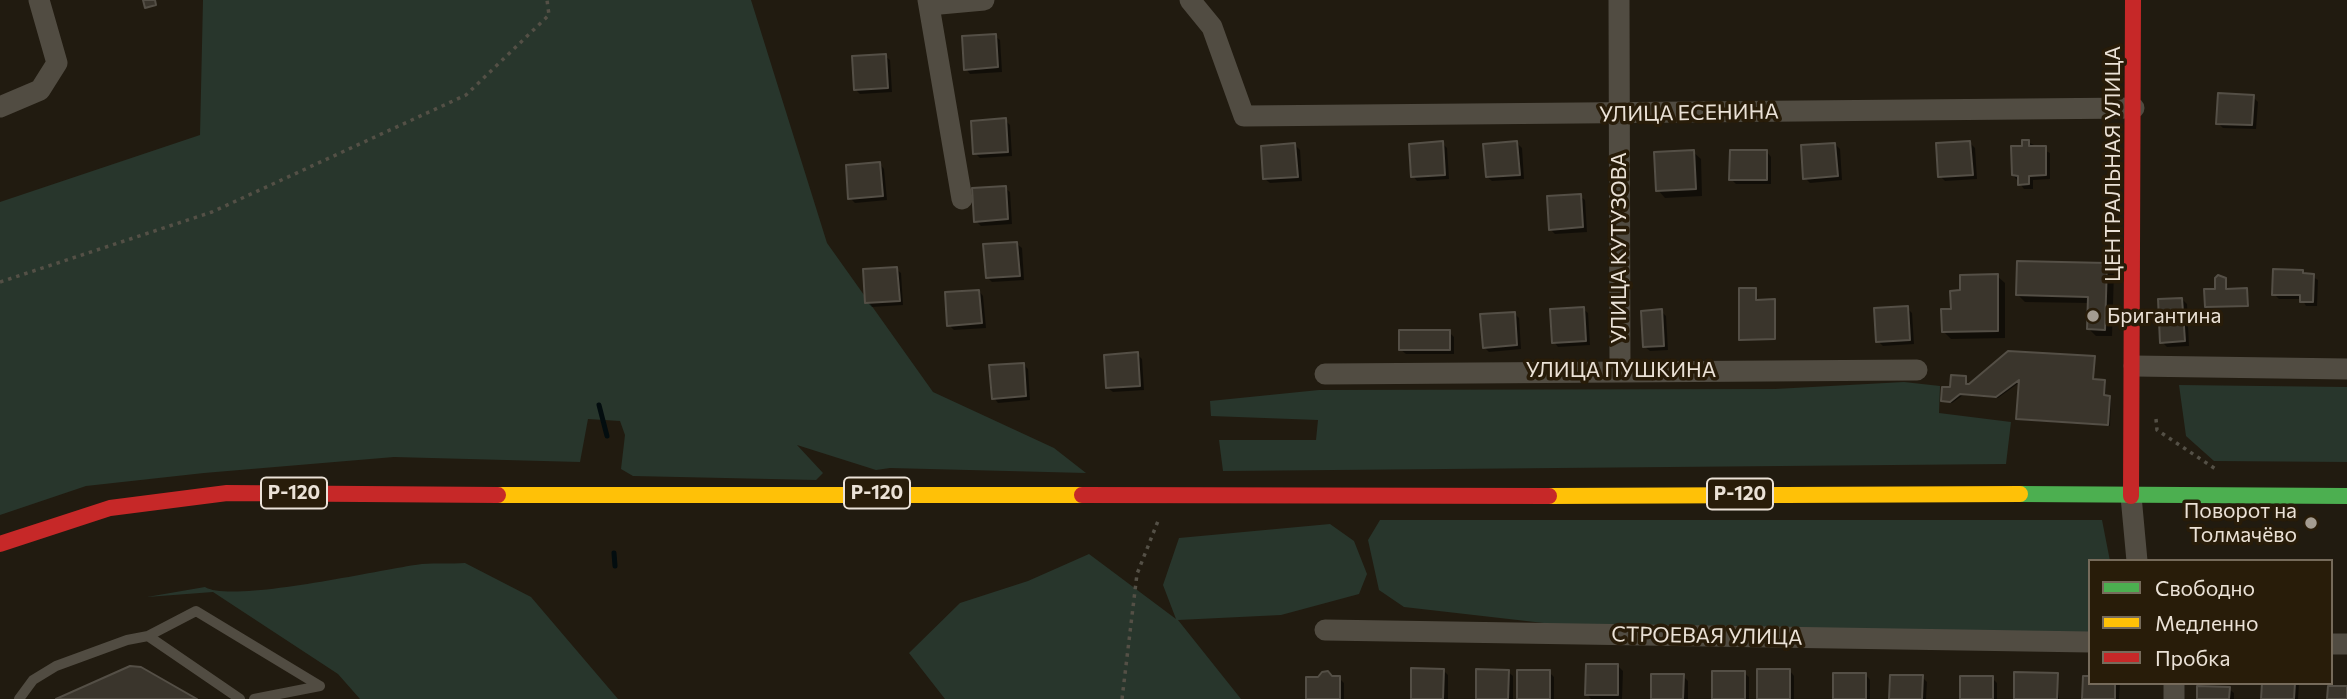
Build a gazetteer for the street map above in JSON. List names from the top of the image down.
{
  "streets": {
    "main road": ["ЦЕНТРАЛЬНАЯ УЛИЦА", "Р-120"],
    "street": [
      "УЛИЦА ЕСЕНИНА",
      "УЛИЦА КУТУЗОВА",
      "УЛИЦА ПУШКИНА",
      "СТРОЕВАЯ УЛИЦА"
    ]
  },
  "crossings": [
    ["УЛИЦА ЕСЕНИНА", "ЦЕНТРАЛЬНАЯ УЛИЦА"],
    ["УЛИЦА ЕСЕНИНА", "УЛИЦА КУТУЗОВА"],
    ["ЦЕНТРАЛЬНАЯ УЛИЦА", "Р-120"],
    ["УЛИЦА КУТУЗОВА", "УЛИЦА ПУШКИНА"]
  ],
  "places": ["Бригантина", "Поворот на Толмачёво"],
  "legend": ["Свободно", "Медленно", "Пробка"]
}
